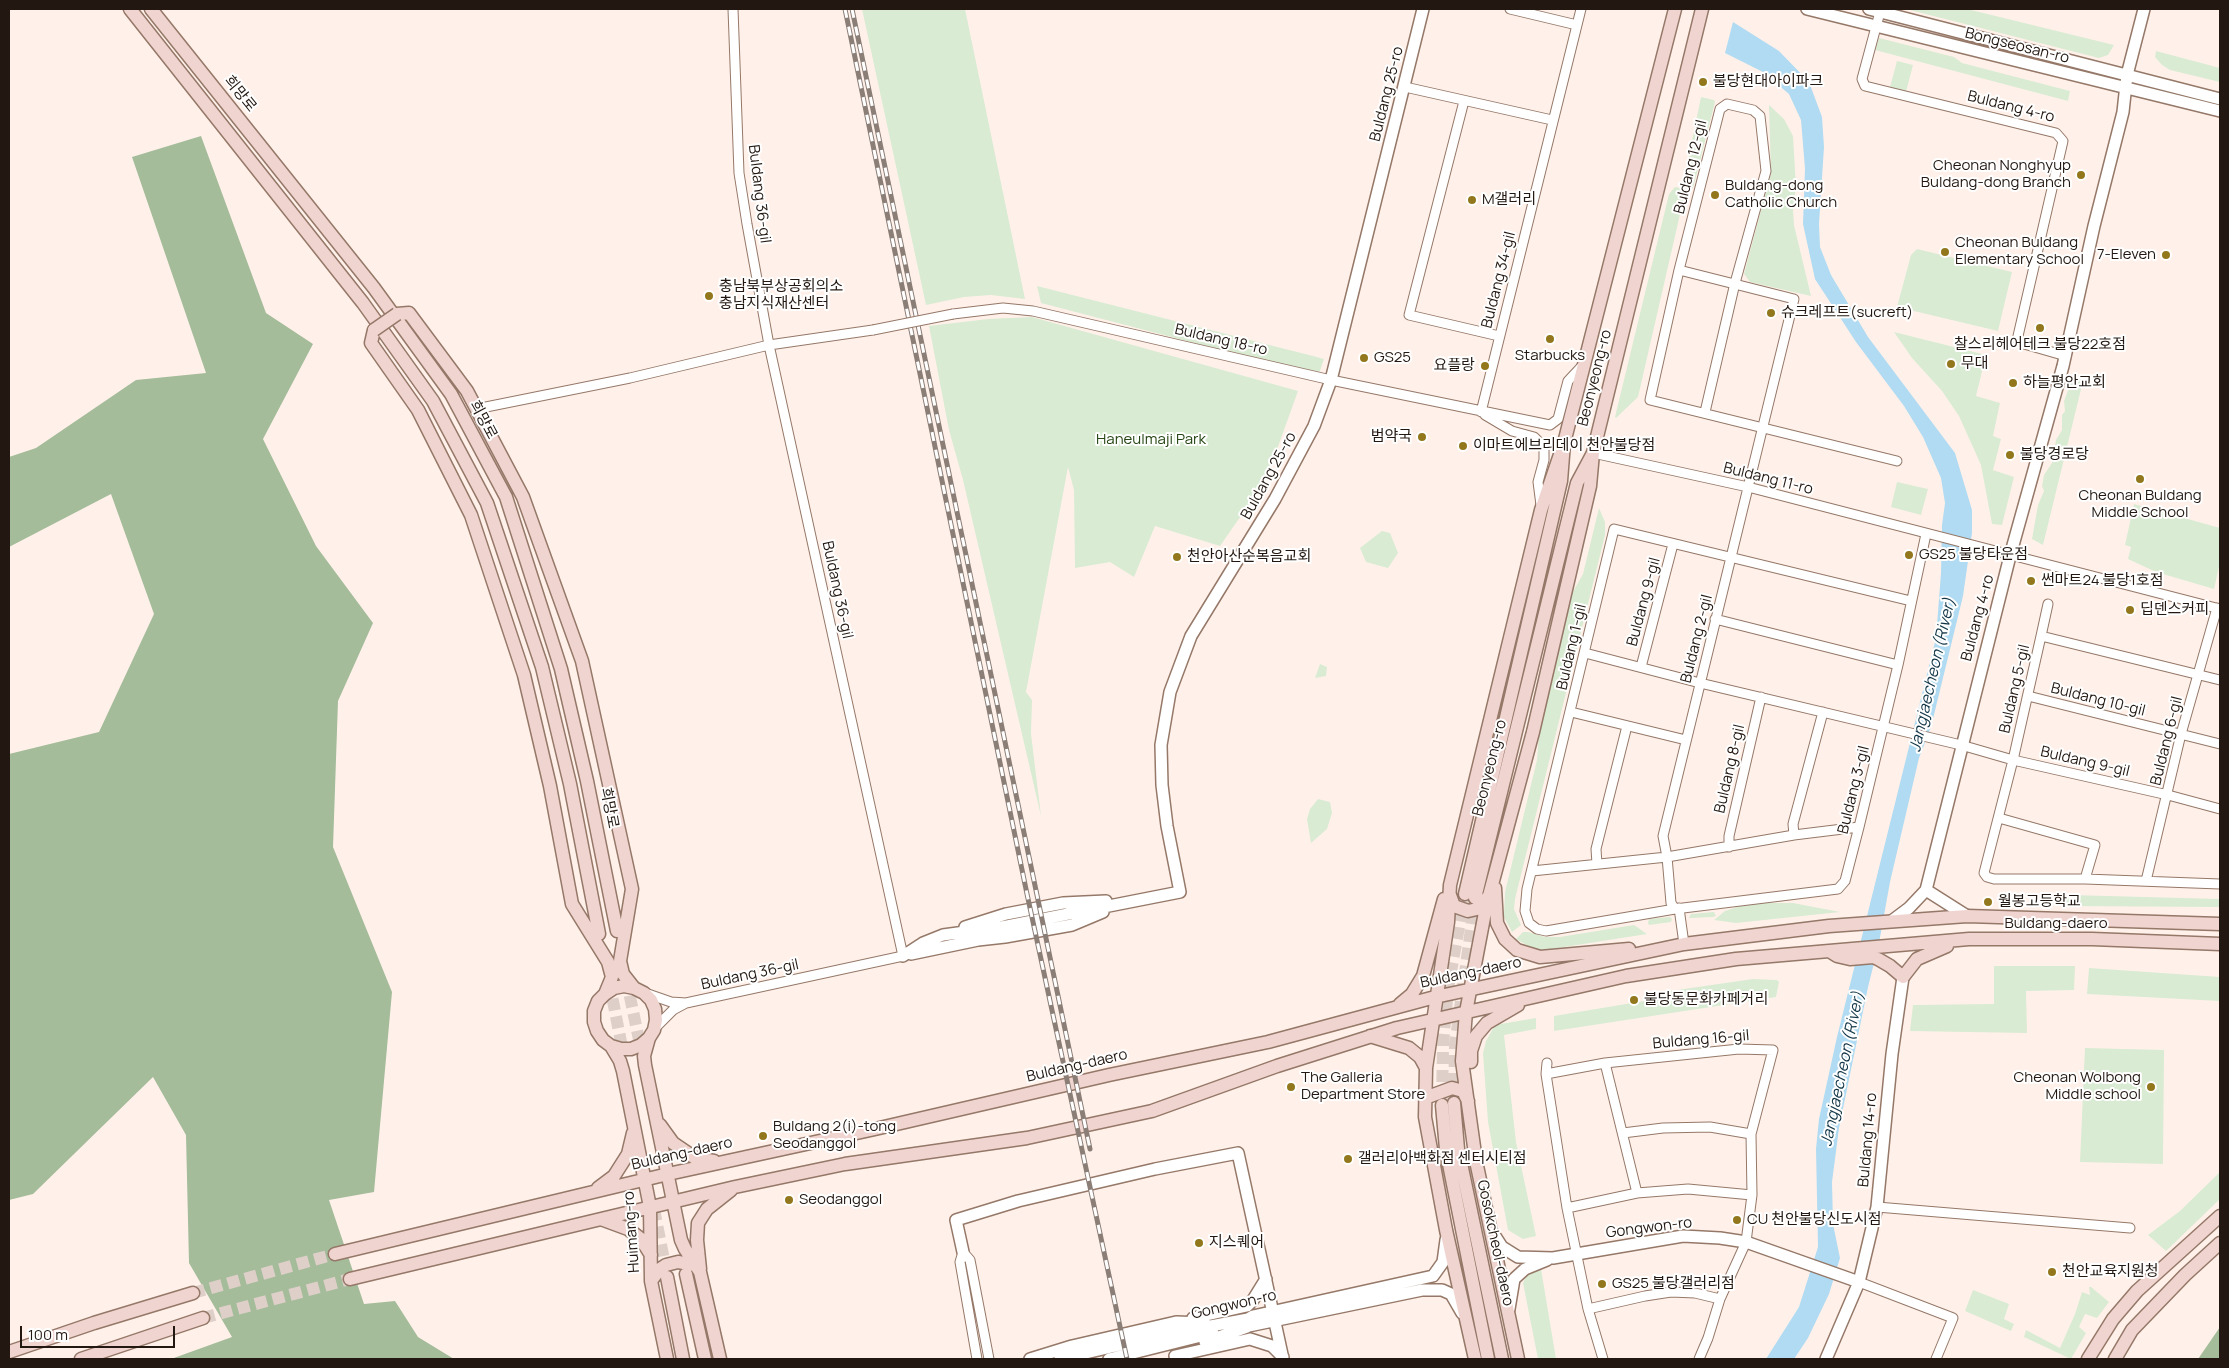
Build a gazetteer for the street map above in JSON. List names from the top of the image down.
{
  "streets": {
    "main road": [
      "희망로",
      "Beonyeong-ro",
      "Buldang-daero",
      "Huimang-ro",
      "Gosokcheol-daero"
    ],
    "street": [
      "Bongseosan-ro",
      "Buldang 25-ro",
      "Buldang 4-ro",
      "Buldang 12-gil",
      "Buldang 36-gil",
      "Buldang 34-gil",
      "Buldang 18-ro",
      "Buldang 11-ro",
      "Buldang 9-gil",
      "Buldang 2-gil",
      "Buldang 1-gil",
      "Buldang 5-gil",
      "Buldang 10-gil",
      "Buldang 6-gil",
      "Buldang 8-gil",
      "Buldang 3-gil",
      "Buldang 16-gil",
      "Buldang 14-ro",
      "Gongwon-ro"
    ]
  },
  "crossings": [
    ["Bongseosan-ro", "Buldang 4-ro"],
    ["Buldang 25-ro", "Buldang 18-ro"],
    ["Buldang 4-ro", "Buldang 11-ro"],
    ["Buldang 4-ro", "Buldang 9-gil"],
    ["Buldang 12-gil", "Buldang 2-gil"],
    ["Buldang 36-gil", "Buldang 18-ro"],
    ["Buldang 36-gil", "Huimang-ro"],
    ["Buldang 34-gil", "Buldang 18-ro"],
    ["Buldang 18-ro", "Beonyeong-ro"],
    ["Beonyeong-ro", "Buldang 11-ro"],
    ["Buldang 11-ro", "Buldang 2-gil"],
    ["Buldang 11-ro", "Buldang 3-gil"],
    ["Buldang 9-gil", "Buldang 2-gil"],
    ["Buldang 9-gil", "Buldang 1-gil"],
    ["Buldang 9-gil", "Buldang 5-gil"],
    ["Buldang 9-gil", "Buldang 6-gil"],
    ["Buldang 9-gil", "Buldang 8-gil"],
    ["Buldang 9-gil", "Buldang 3-gil"],
    ["Buldang 2-gil", "Buldang 1-gil"],
    ["Buldang 2-gil", "Buldang 3-gil"],
    ["Buldang 2-gil", "Buldang-daero"],
    ["Buldang 1-gil", "Buldang 3-gil"],
    ["Buldang 5-gil", "Buldang 10-gil"],
    ["Buldang 5-gil", "Buldang 6-gil"],
    ["Buldang 10-gil", "Buldang 6-gil"],
    ["Buldang-daero", "Huimang-ro"],
    ["Buldang 16-gil", "Gongwon-ro"],
    ["Buldang 14-ro", "Gongwon-ro"]
  ],
  "water": ["Jangjaecheon (River)"],
  "parks": ["Haneulmaji Park"],
  "places": [
    "불당현대아이파크",
    "Cheonan Nonghyup Buldang-dong Branch",
    "Buldang-dong Catholic Church",
    "M갤러리",
    "Cheonan Buldang Elementary School",
    "7-Eleven",
    "충남북부상공회의소 충남지식재산센터",
    "슈크레프트(sucreft)",
    "찰스리헤어테크 불당22호점",
    "Starbucks",
    "GS25",
    "무대",
    "요플랑",
    "하늘평안교회",
    "범약국",
    "이마트에브리데이 천안불당점",
    "불당경로당",
    "Cheonan Buldang Middle School",
    "GS25 불당타운점",
    "천안아산순복음교회",
    "썬마트24 불당1호점",
    "딥덴스커피",
    "월봉고등학교",
    "불당동문화카페거리",
    "The Galleria Department Store",
    "Cheonan Wolbong Middle school",
    "Buldang 2(i)-tong Seodanggol",
    "갤러리아백화점 센터시티점",
    "Seodanggol",
    "CU 천안불당신도시점",
    "지스퀘어",
    "천안교육지원청",
    "GS25 불당갤러리점"
  ],
  "scale_bar": "100 m"
}
